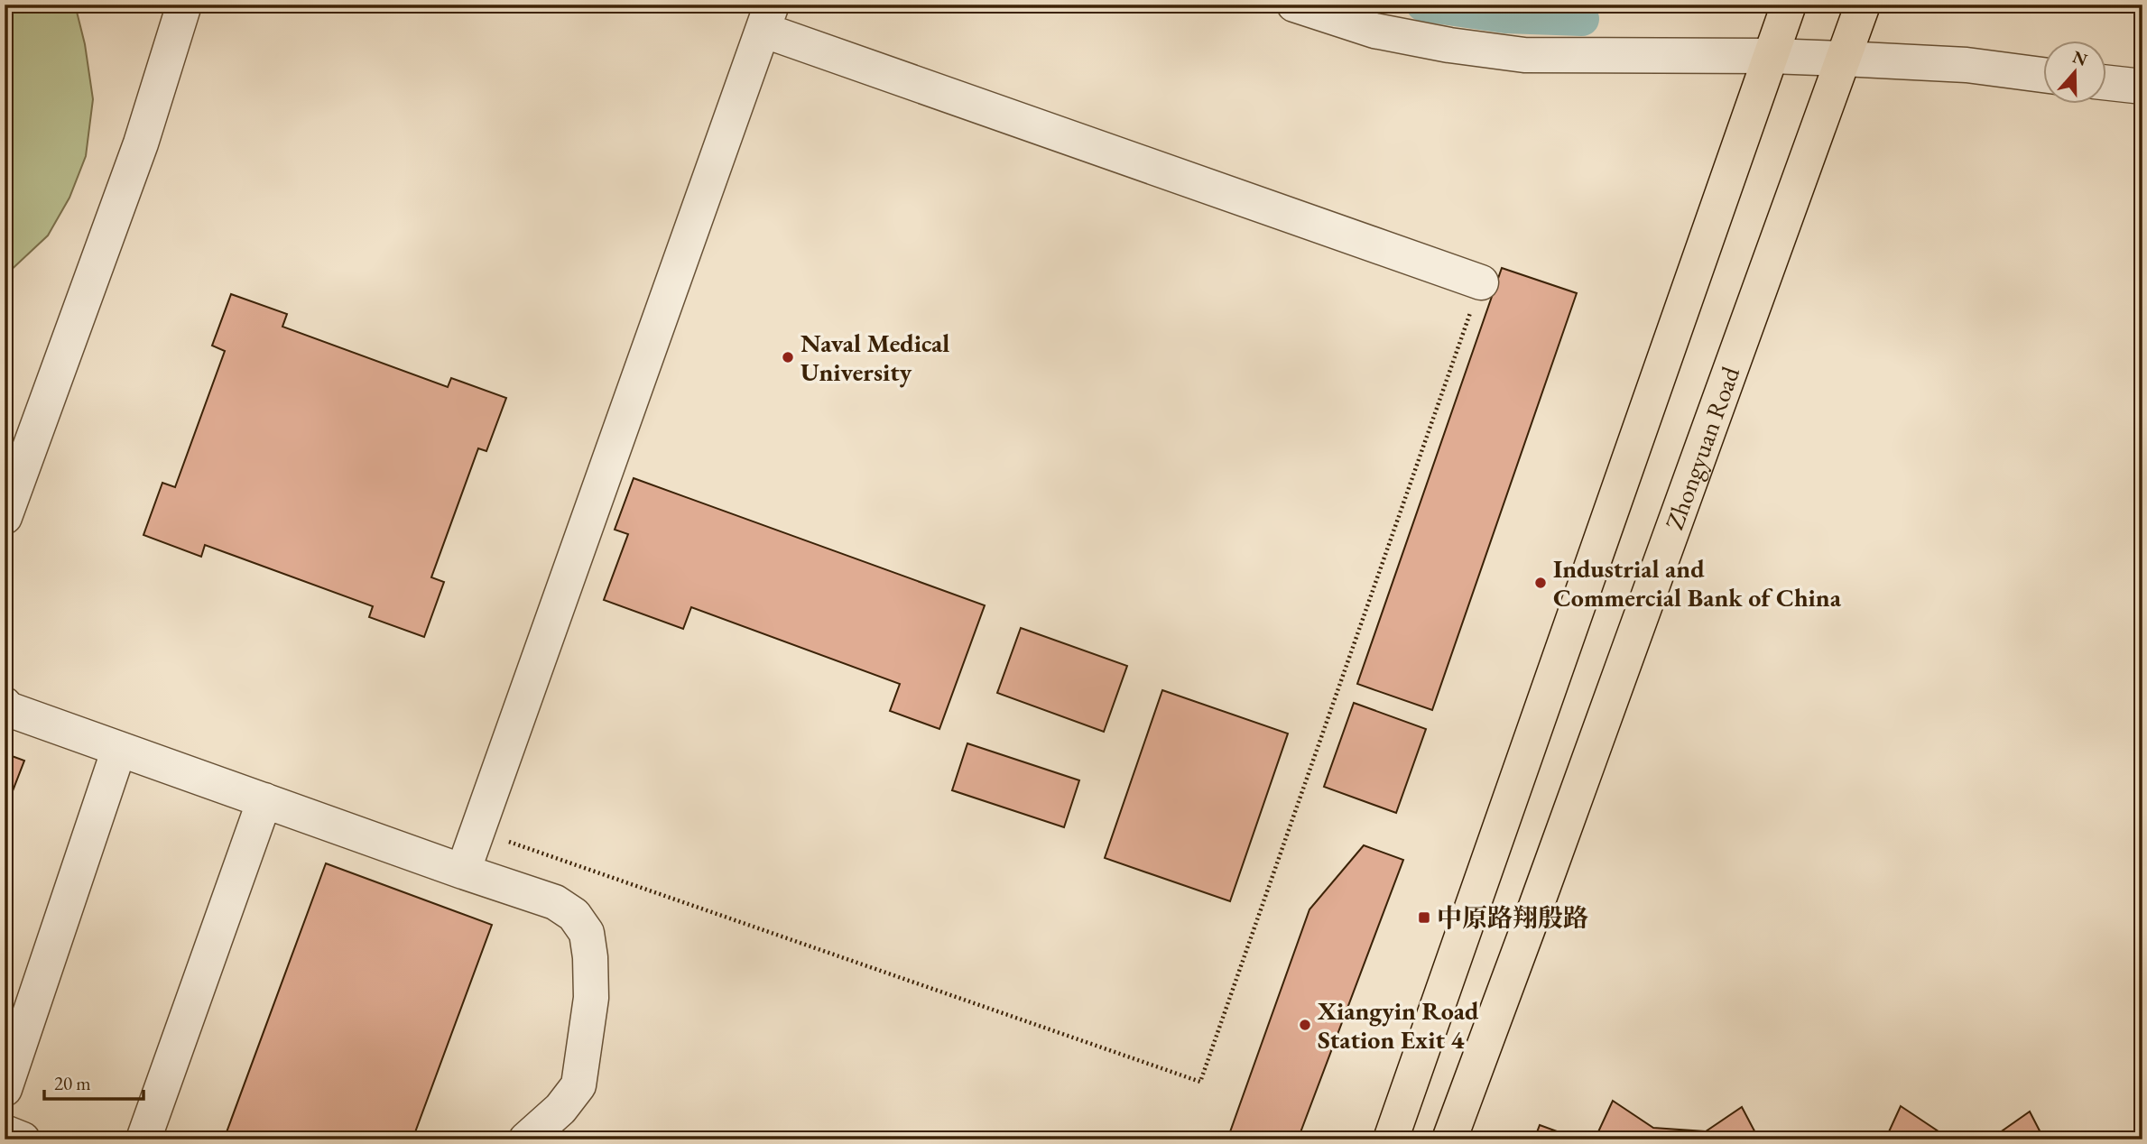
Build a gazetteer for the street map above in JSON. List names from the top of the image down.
{
  "streets": {
    "main road": ["Zhongyuan Road"]
  },
  "places": {
    "other": ["Naval Medical University", "Industrial and Commercial Bank of China", "Xiangyin Road Station Exit 4"],
    "transit": ["中原路翔殷路"]
  },
  "scale_bar": "20 m",
  "north": "top"
}
